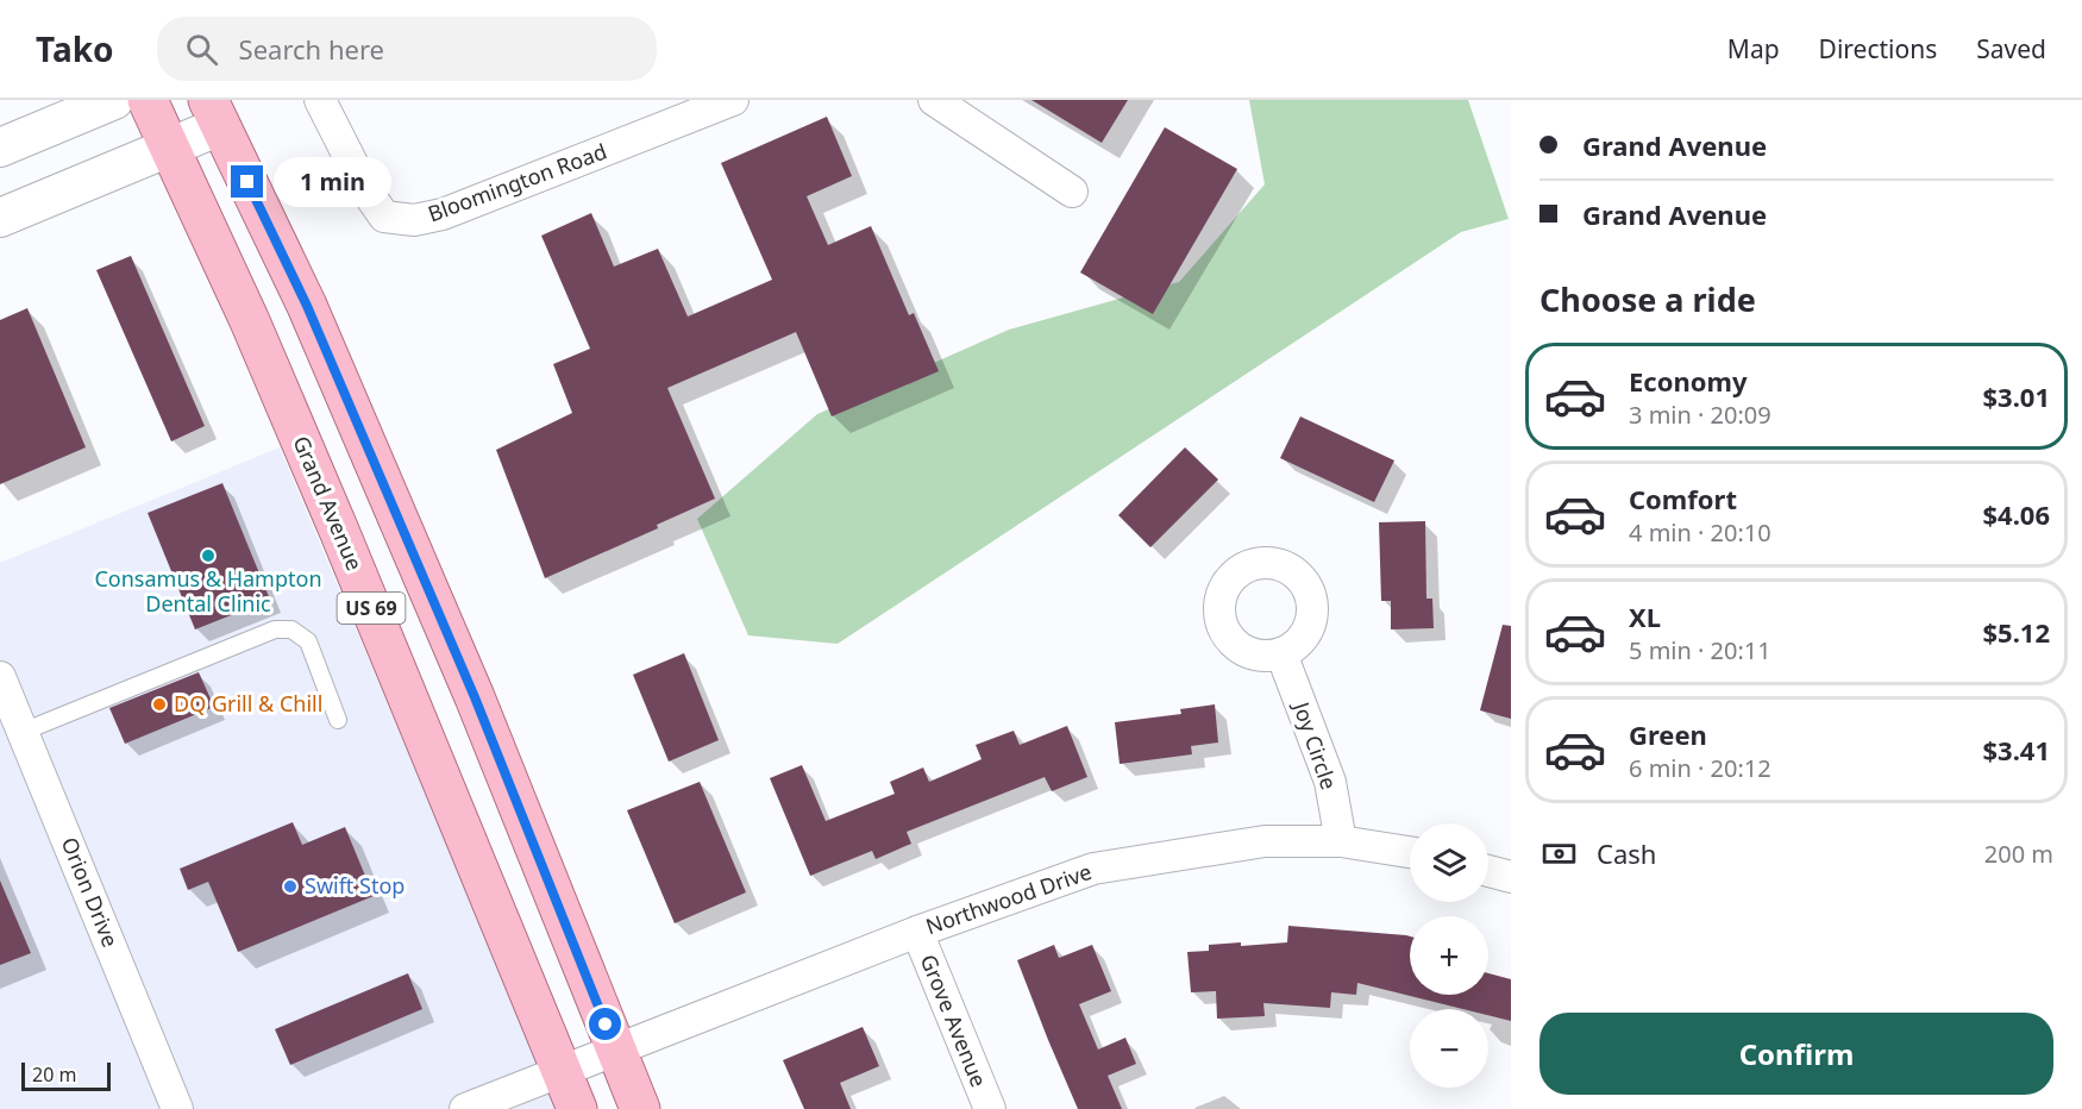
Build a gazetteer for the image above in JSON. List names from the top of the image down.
{
  "streets": {
    "main road": ["Grand Avenue", "US 69"],
    "street": [
      "Bloomington Road",
      "Joy Circle",
      "Orion Drive",
      "Northwood Drive",
      "Grove Avenue"
    ]
  },
  "crossings": [
    ["Grand Avenue", "Northwood Drive"],
    ["US 69", "Northwood Drive"],
    ["Joy Circle", "Northwood Drive"],
    ["Northwood Drive", "Grove Avenue"]
  ],
  "places": ["Consamus & Hampton Dental Clinic", "DQ Grill & Chill", "Swift Stop"],
  "scale_bar": "20 m",
  "page": {
    "header": "Tako",
    "search": "Search here",
    "nav": ["Map", "Directions", "Saved"],
    "banner": ["Grand Avenue", "Grand Avenue"],
    "bubble": "1 min",
    "heading": "Choose a ride",
    "list": [
      {
        "name": "Economy",
        "note": "3 min · 20:09",
        "value": "$3.01"
      },
      {
        "name": "Comfort",
        "note": "4 min · 20:10",
        "value": "$4.06"
      },
      {
        "name": "XL",
        "note": "5 min · 20:11",
        "value": "$5.12"
      },
      {
        "name": "Green",
        "note": "6 min · 20:12",
        "value": "$3.41"
      }
    ],
    "pay": ["Cash", "200 m"],
    "map_buttons": ["+", "−"],
    "buttons": "Confirm",
    "scale": "20 m"
  }
}
